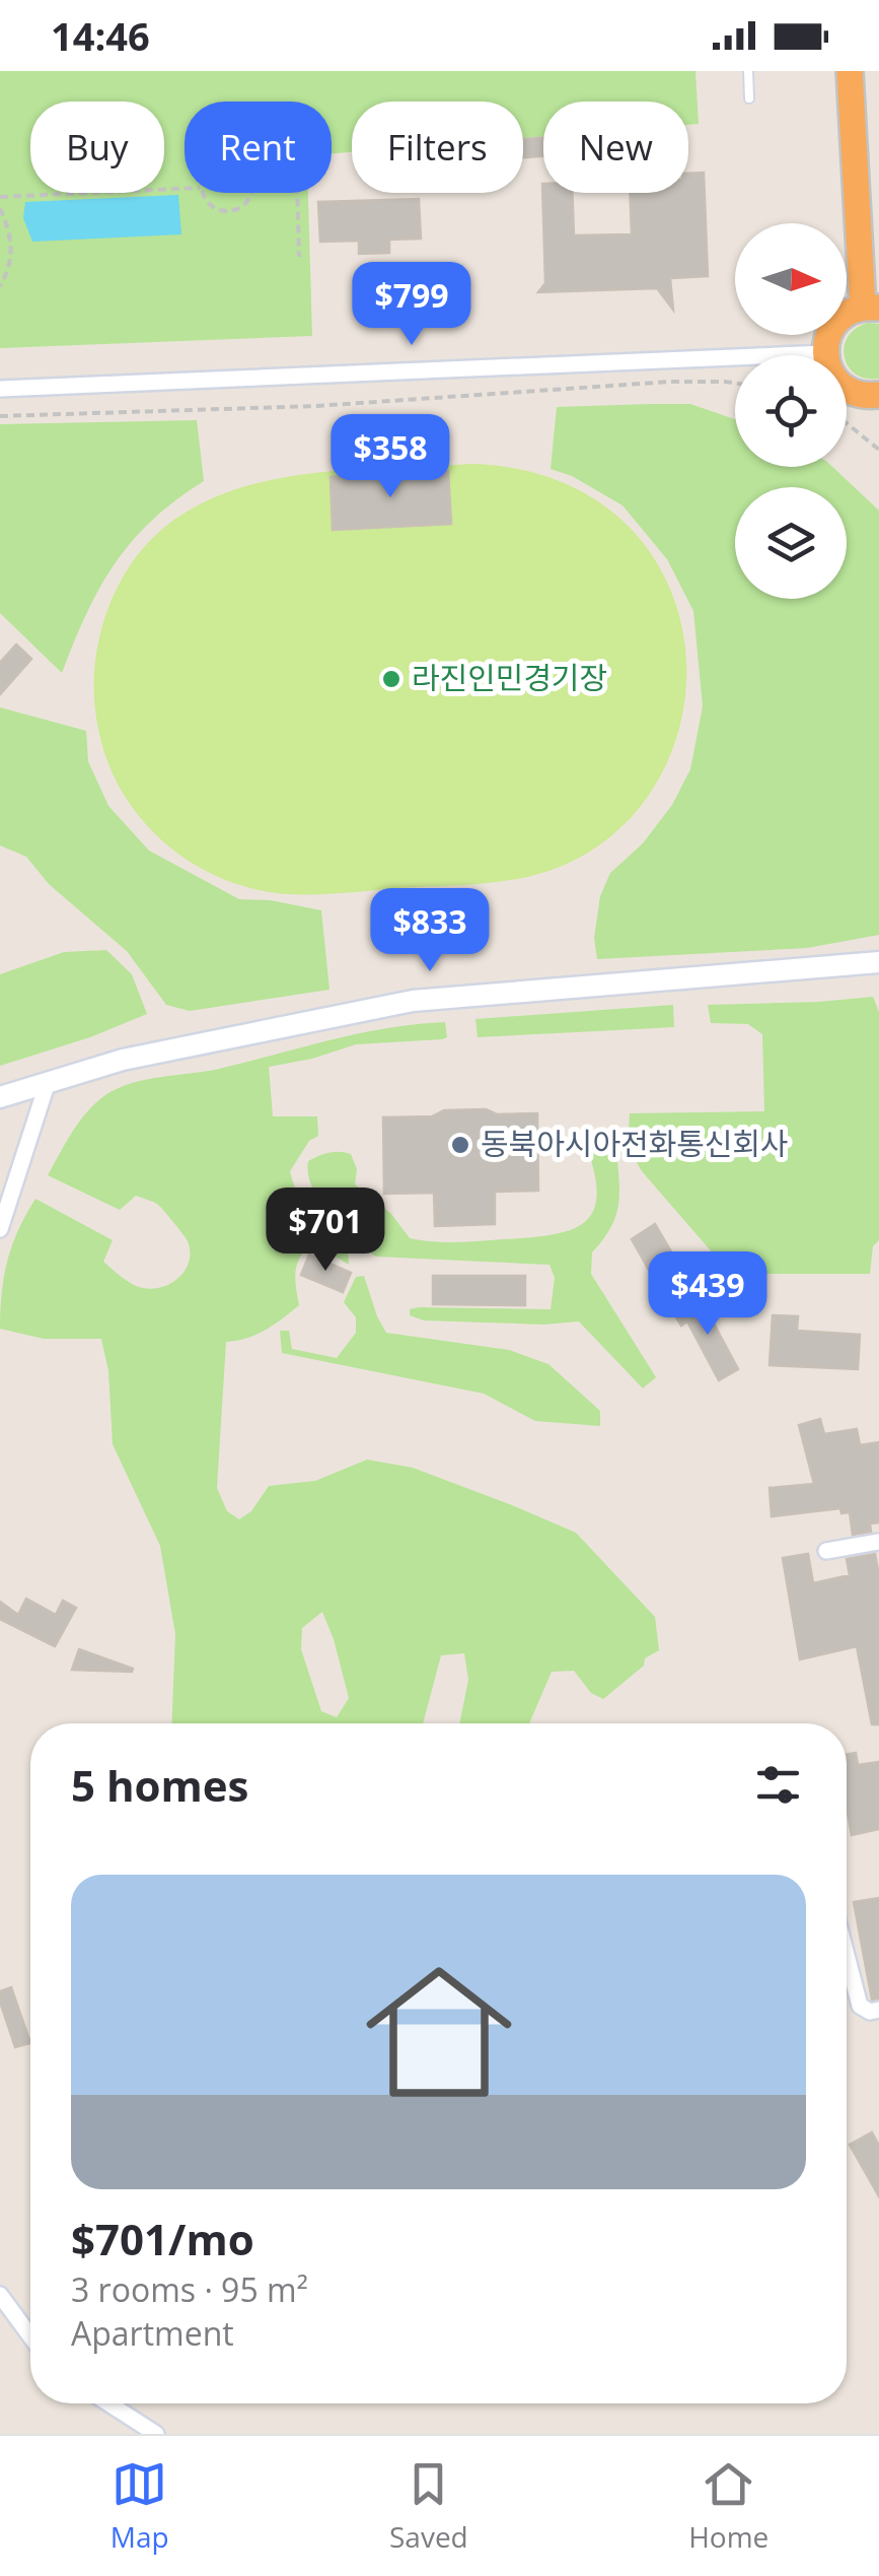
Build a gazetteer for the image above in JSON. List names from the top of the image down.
{
  "places": ["라진인민경기장", "동북아시아전화통신회사"],
  "north": "right",
  "page": {
    "status": "14:46",
    "chip": [
      "Buy",
      "Rent",
      "Filters",
      "New"
    ],
    "price": [
      "$799",
      "$358",
      "$833",
      "$701",
      "$439"
    ],
    "heading": "5 homes",
    "list": [
      {
        "name": "$701/mo",
        "note": "3 rooms · 95 m² · Apartment"
      }
    ],
    "tabs": ["Map", "Saved", "Home"]
  }
}
